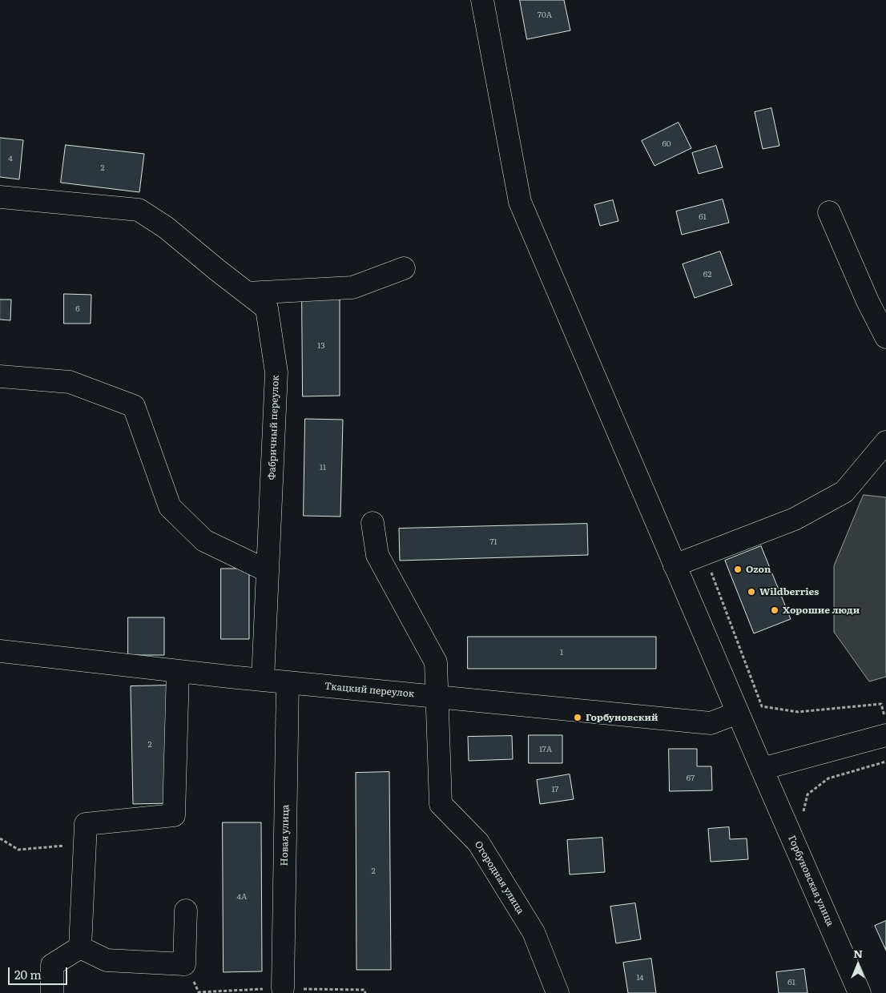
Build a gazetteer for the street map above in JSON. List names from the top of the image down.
{
  "streets": {
    "street": [
      "Фабричный переулок",
      "Ткацкий переулок",
      "Новая улица",
      "Огородная улица",
      "Горбуновская улица"
    ]
  },
  "crossings": [
    ["Фабричный переулок", "Ткацкий переулок"],
    ["Ткацкий переулок", "Новая улица"],
    ["Ткацкий переулок", "Огородная улица"],
    ["Ткацкий переулок", "Горбуновская улица"]
  ],
  "places": [
    "Ozon",
    "Wildberries",
    "Хорошие люди",
    "Горбуновский"
  ],
  "house_numbers": [
    "70А",
    "60",
    "4",
    "2",
    "61",
    "62",
    "6",
    "13",
    "11",
    "71",
    "1",
    "2",
    "17А",
    "67",
    "17",
    "2",
    "4А",
    "14",
    "61"
  ],
  "scale_bar": "20 m",
  "north": "top"
}
